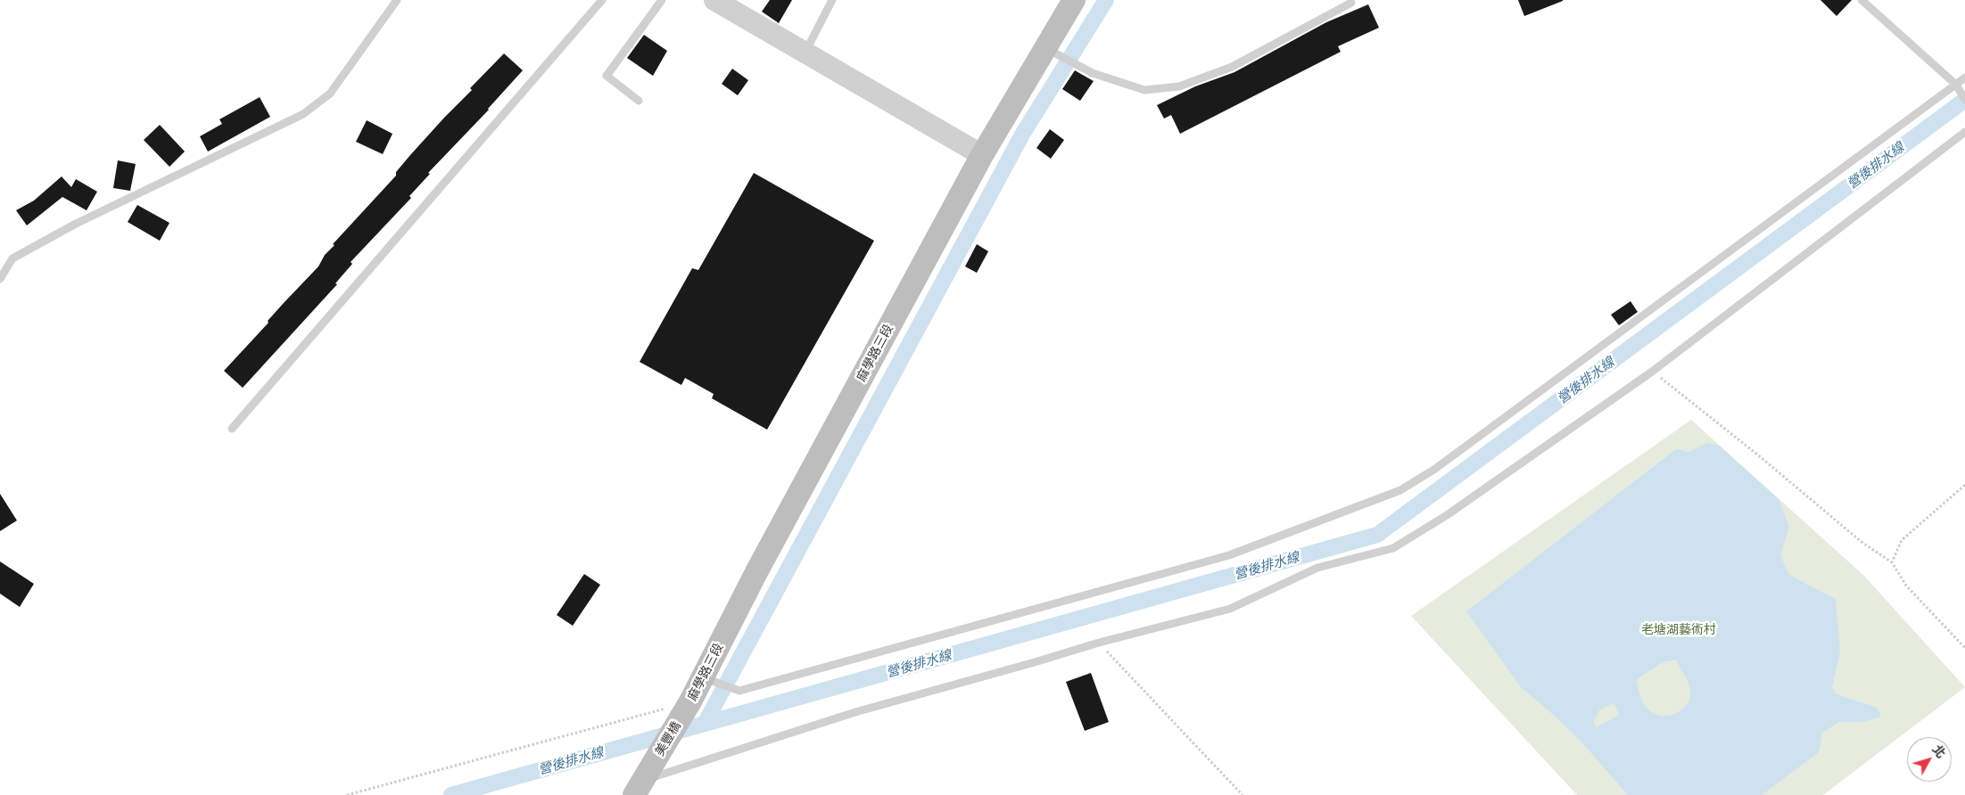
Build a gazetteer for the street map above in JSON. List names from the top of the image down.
{
  "streets": {
    "main road": ["麻學路三段", "美豐橋"]
  },
  "crossings": [
    ["麻學路三段", "美豐橋"]
  ],
  "water": ["營後排水線"],
  "parks": ["老塘湖藝術村"],
  "north": "top right"
}
